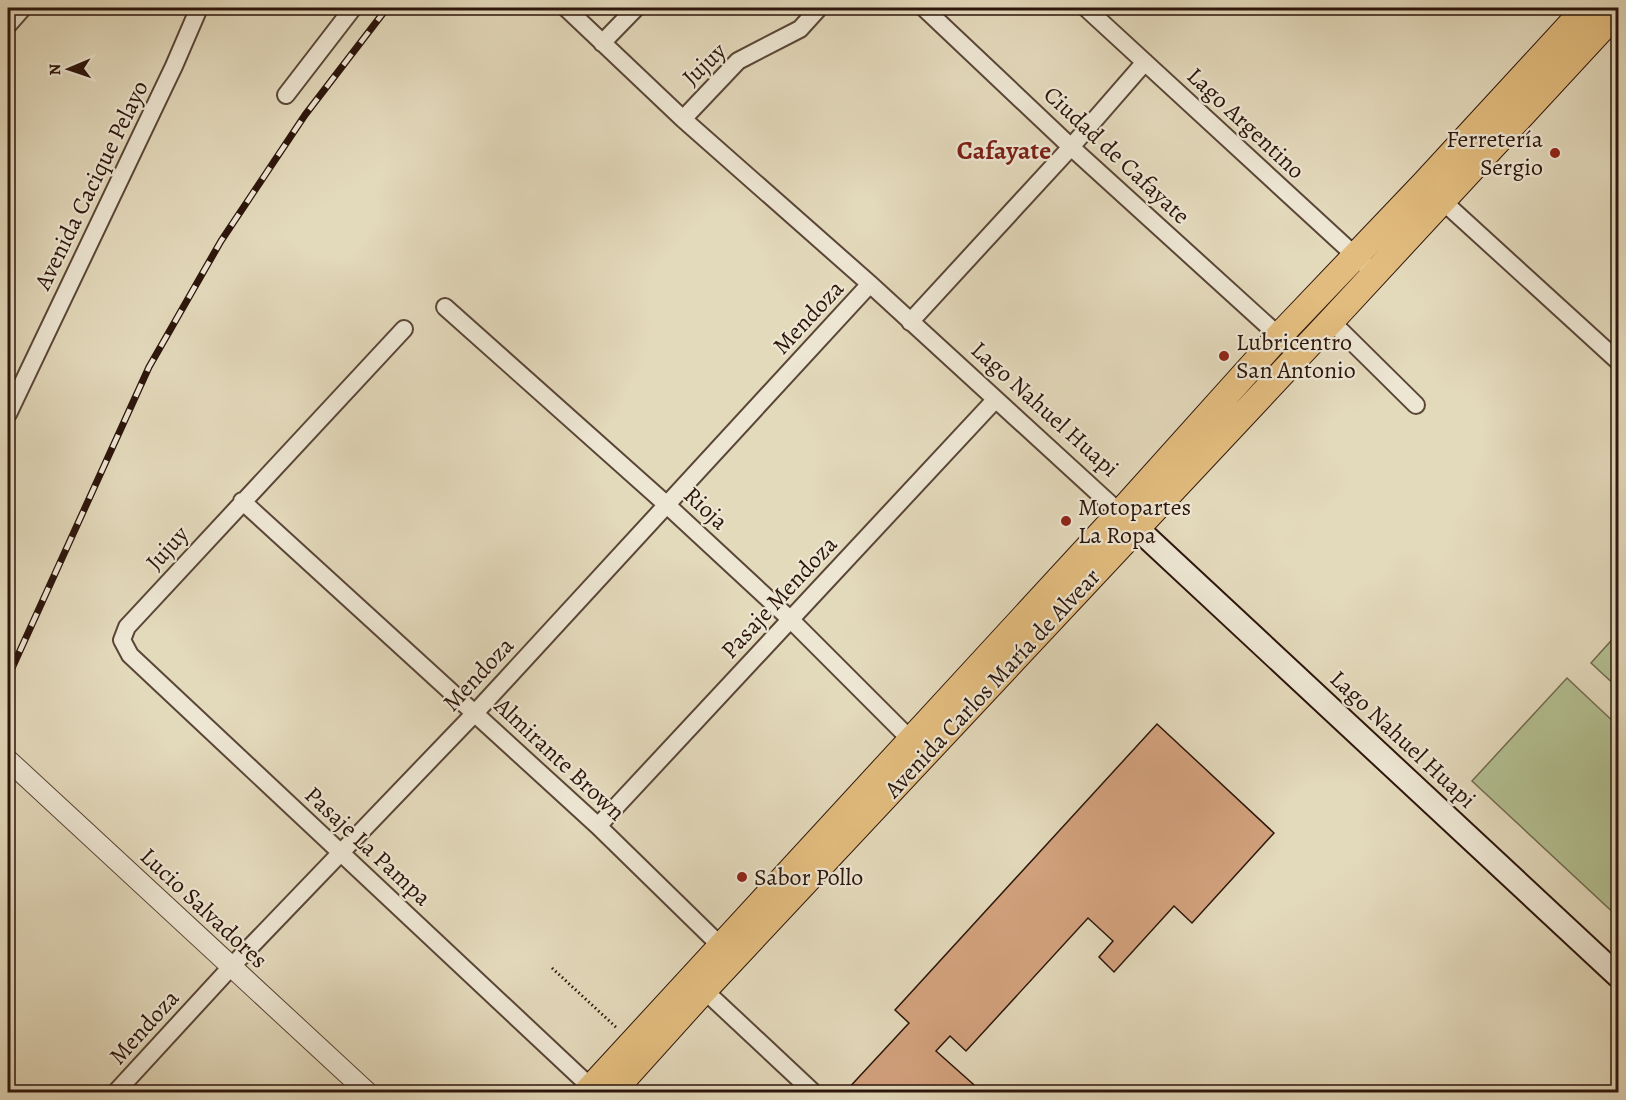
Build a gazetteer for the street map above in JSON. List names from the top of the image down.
{
  "streets": {
    "main road": ["Lago Nahuel Huapi", "Avenida Carlos María de Alvear"],
    "street": [
      "Jujuy",
      "Lago Argentino",
      "Ciudad de Cafayate",
      "Avenida Cacique Pelayo",
      "Mendoza",
      "Rioja",
      "Pasaje Mendoza",
      "Almirante Brown",
      "Pasaje La Pampa",
      "Lucio Salvadores"
    ]
  },
  "crossings": [
    ["Jujuy", "Lago Nahuel Huapi"],
    ["Jujuy", "Almirante Brown"],
    ["Jujuy", "Pasaje La Pampa"],
    ["Lago Argentino", "Avenida Carlos María de Alvear"],
    ["Ciudad de Cafayate", "Avenida Carlos María de Alvear"],
    ["Mendoza", "Lago Nahuel Huapi"],
    ["Mendoza", "Rioja"],
    ["Mendoza", "Almirante Brown"],
    ["Mendoza", "Pasaje La Pampa"],
    ["Mendoza", "Lucio Salvadores"],
    ["Lago Nahuel Huapi", "Pasaje Mendoza"],
    ["Lago Nahuel Huapi", "Avenida Carlos María de Alvear"],
    ["Rioja", "Pasaje Mendoza"],
    ["Rioja", "Avenida Carlos María de Alvear"],
    ["Pasaje Mendoza", "Almirante Brown"],
    ["Avenida Carlos María de Alvear", "Almirante Brown"],
    ["Avenida Carlos María de Alvear", "Pasaje La Pampa"]
  ],
  "districts": ["Cafayate"],
  "places": [
    "Ferretería Sergio",
    "Lubricentro San Antonio",
    "Motopartes La Ropa",
    "Sabor Pollo"
  ],
  "north": "left"
}
